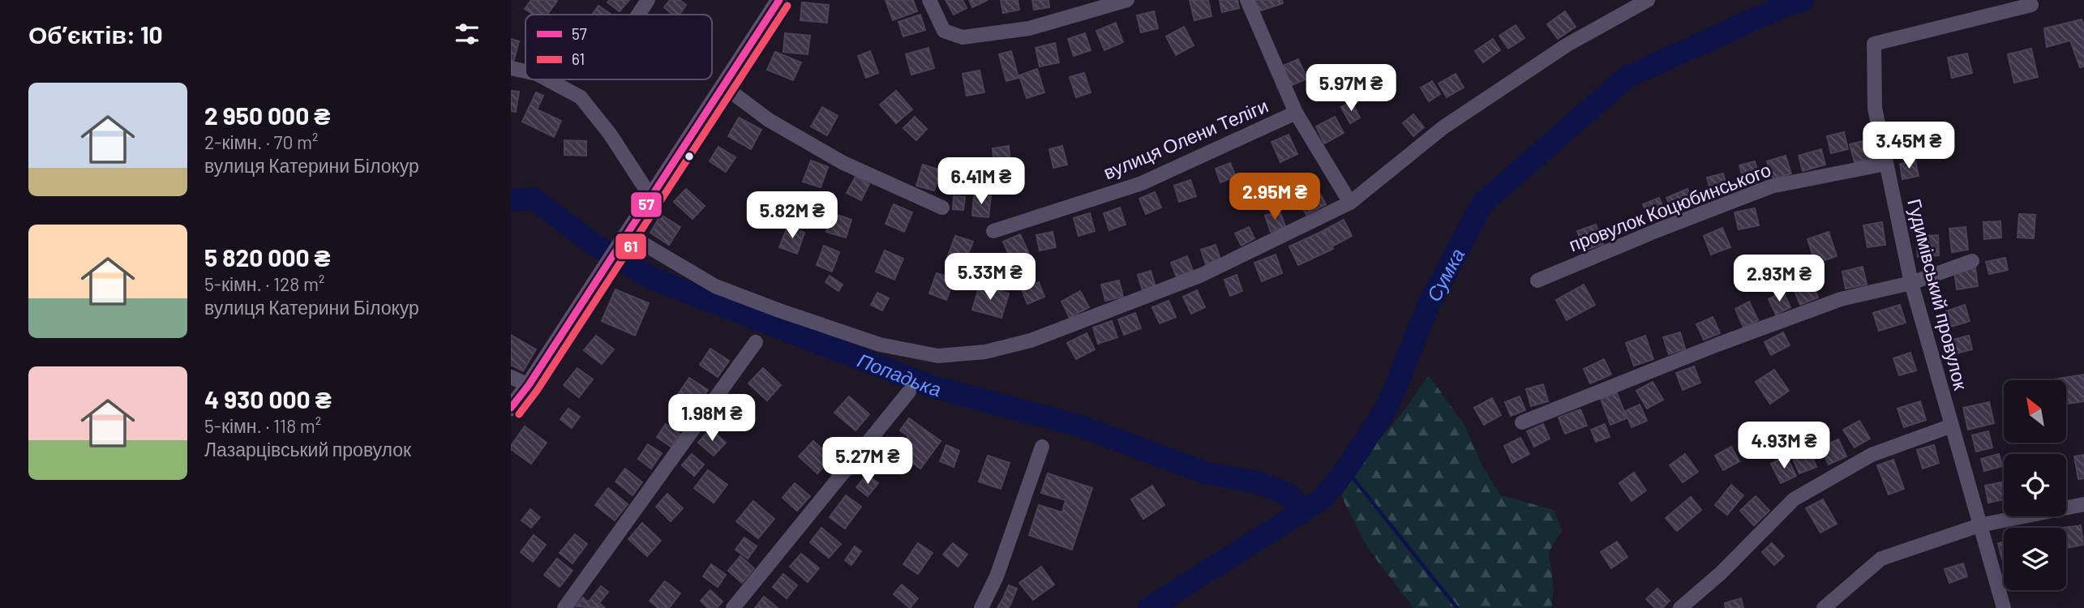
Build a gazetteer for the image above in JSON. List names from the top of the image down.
{
  "streets": {
    "street": ["вулиця Олени Теліги", "провулок Коцюбинського", "Гудимівський провулок"]
  },
  "crossings": [
    ["провулок Коцюбинського", "Гудимівський провулок"]
  ],
  "water": ["Сумка", "Попадька"],
  "lines": ["transit line 57", "transit line 61"],
  "legend": ["57", "61"],
  "north": "top left",
  "page": {
    "heading": "Об’єктів: 10",
    "price": [
      "5.97M ₴",
      "3.45M ₴",
      "6.41M ₴",
      "2.95M ₴",
      "5.82M ₴",
      "5.33M ₴",
      "2.93M ₴",
      "1.98M ₴",
      "4.93M ₴",
      "5.27M ₴"
    ],
    "list": [
      {
        "name": "2 950 000 ₴",
        "note": "2-кімн. · 70 m² · вулиця Катерини Білокур"
      },
      {
        "name": "5 820 000 ₴",
        "note": "5-кімн. · 128 m² · вулиця Катерини Білокур"
      },
      {
        "name": "4 930 000 ₴",
        "note": "5-кімн. · 118 m² · Лазарцівський провулок"
      }
    ]
  }
}
